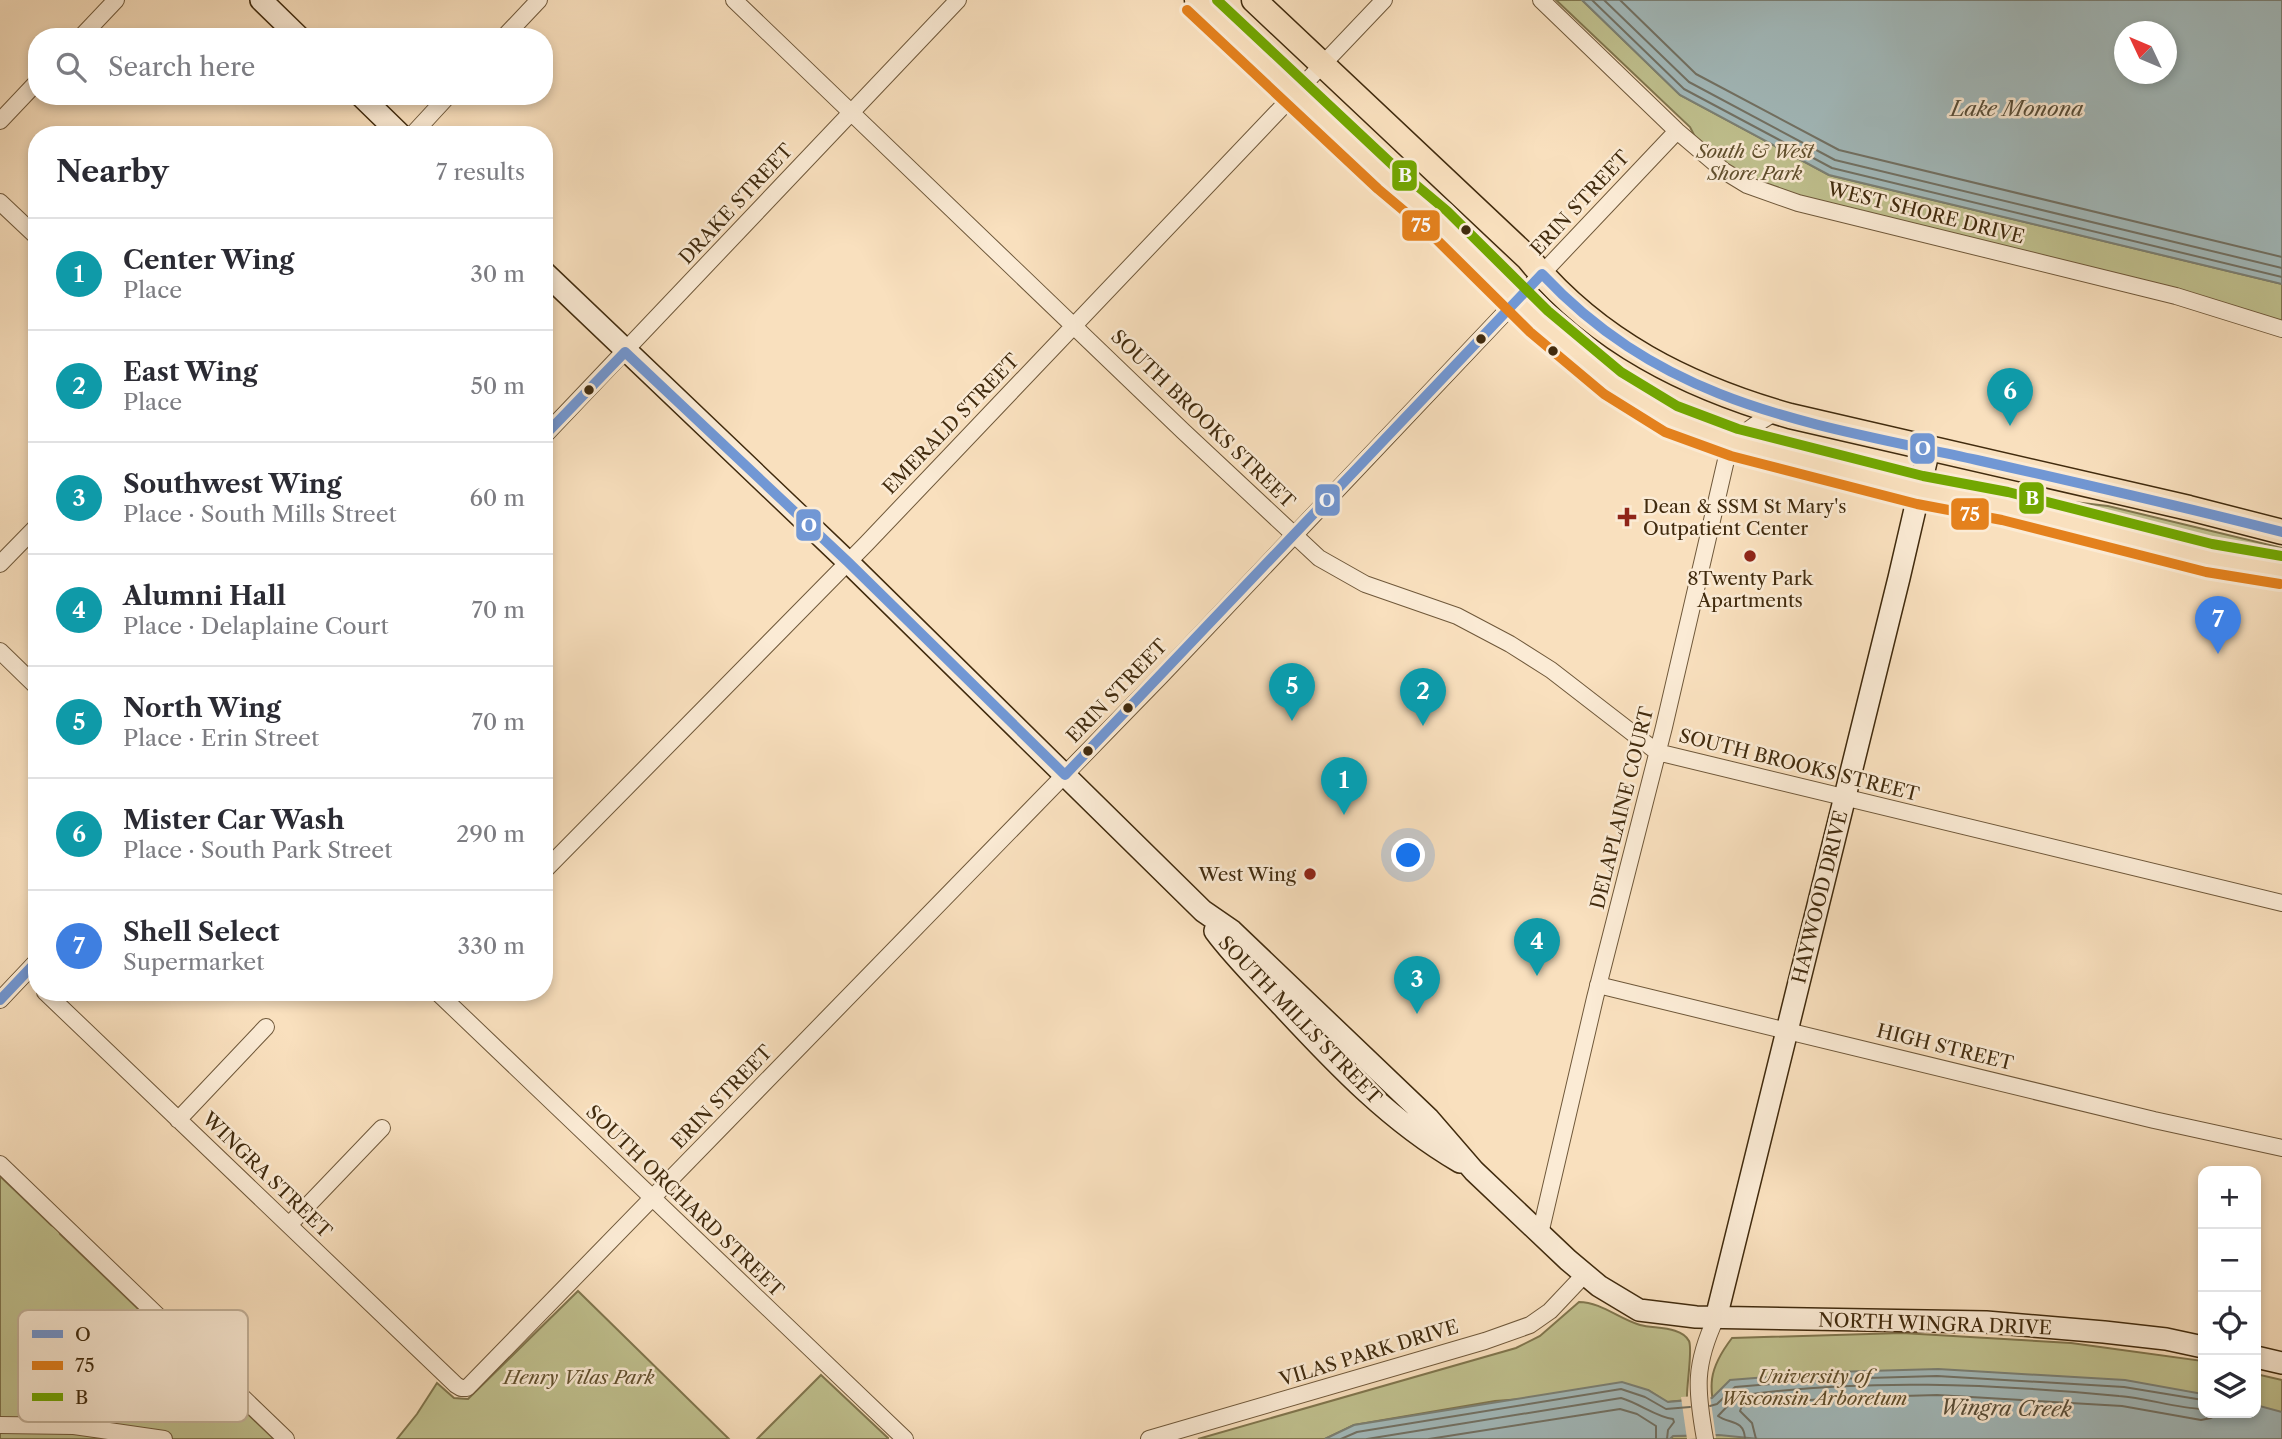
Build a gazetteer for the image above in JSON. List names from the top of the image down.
{
  "streets": {
    "street": [
      "ERIN STREET",
      "DRAKE STREET",
      "WEST SHORE DRIVE",
      "SOUTH BROOKS STREET",
      "EMERALD STREET",
      "DELAPLAINE COURT",
      "HAYWOOD DRIVE",
      "SOUTH MILLS STREET",
      "HIGH STREET",
      "WINGRA STREET",
      "SOUTH ORCHARD STREET",
      "NORTH WINGRA DRIVE",
      "VILAS PARK DRIVE"
    ]
  },
  "crossings": [
    ["ERIN STREET", "WEST SHORE DRIVE"],
    ["ERIN STREET", "SOUTH BROOKS STREET"],
    ["ERIN STREET", "SOUTH MILLS STREET"],
    ["ERIN STREET", "WINGRA STREET"],
    ["ERIN STREET", "SOUTH ORCHARD STREET"],
    ["DRAKE STREET", "SOUTH BROOKS STREET"],
    ["DRAKE STREET", "SOUTH MILLS STREET"],
    ["SOUTH BROOKS STREET", "EMERALD STREET"],
    ["SOUTH BROOKS STREET", "DELAPLAINE COURT"],
    ["SOUTH BROOKS STREET", "HAYWOOD DRIVE"],
    ["EMERALD STREET", "SOUTH MILLS STREET"],
    ["DELAPLAINE COURT", "SOUTH MILLS STREET"],
    ["DELAPLAINE COURT", "HIGH STREET"],
    ["HAYWOOD DRIVE", "HIGH STREET"],
    ["HAYWOOD DRIVE", "NORTH WINGRA DRIVE"],
    ["SOUTH MILLS STREET", "NORTH WINGRA DRIVE"],
    ["SOUTH MILLS STREET", "VILAS PARK DRIVE"]
  ],
  "water": ["Lake Monona", "Wingra Creek"],
  "parks": ["South & West Shore Park", "University of Wisconsin Arboretum", "Henry Vilas Park"],
  "places": {
    "health": ["Dean & SSM St Mary's Outpatient Center"],
    "other": ["8Twenty Park Apartments", "West Wing"]
  },
  "lines": ["transit line B", "transit line 75", "transit line O"],
  "legend": ["O", "75", "B"],
  "north": "top left",
  "page": {
    "search": "Search here",
    "heading": ["Nearby", "7 results"],
    "list": [
      {
        "mark": "1",
        "name": "Center Wing",
        "note": "Place",
        "value": "30 m"
      },
      {
        "mark": "2",
        "name": "East Wing",
        "note": "Place",
        "value": "50 m"
      },
      {
        "mark": "3",
        "name": "Southwest Wing",
        "note": "Place · South Mills Street",
        "value": "60 m"
      },
      {
        "mark": "4",
        "name": "Alumni Hall",
        "note": "Place · Delaplaine Court",
        "value": "70 m"
      },
      {
        "mark": "5",
        "name": "North Wing",
        "note": "Place · Erin Street",
        "value": "70 m"
      },
      {
        "mark": "6",
        "name": "Mister Car Wash",
        "note": "Place · South Park Street",
        "value": "290 m"
      },
      {
        "mark": "7",
        "name": "Shell Select",
        "note": "Supermarket",
        "value": "330 m"
      }
    ],
    "pins": [
      "6",
      "7",
      "5",
      "2",
      "1",
      "4",
      "3"
    ],
    "map_buttons": ["+", "−"]
  }
}
